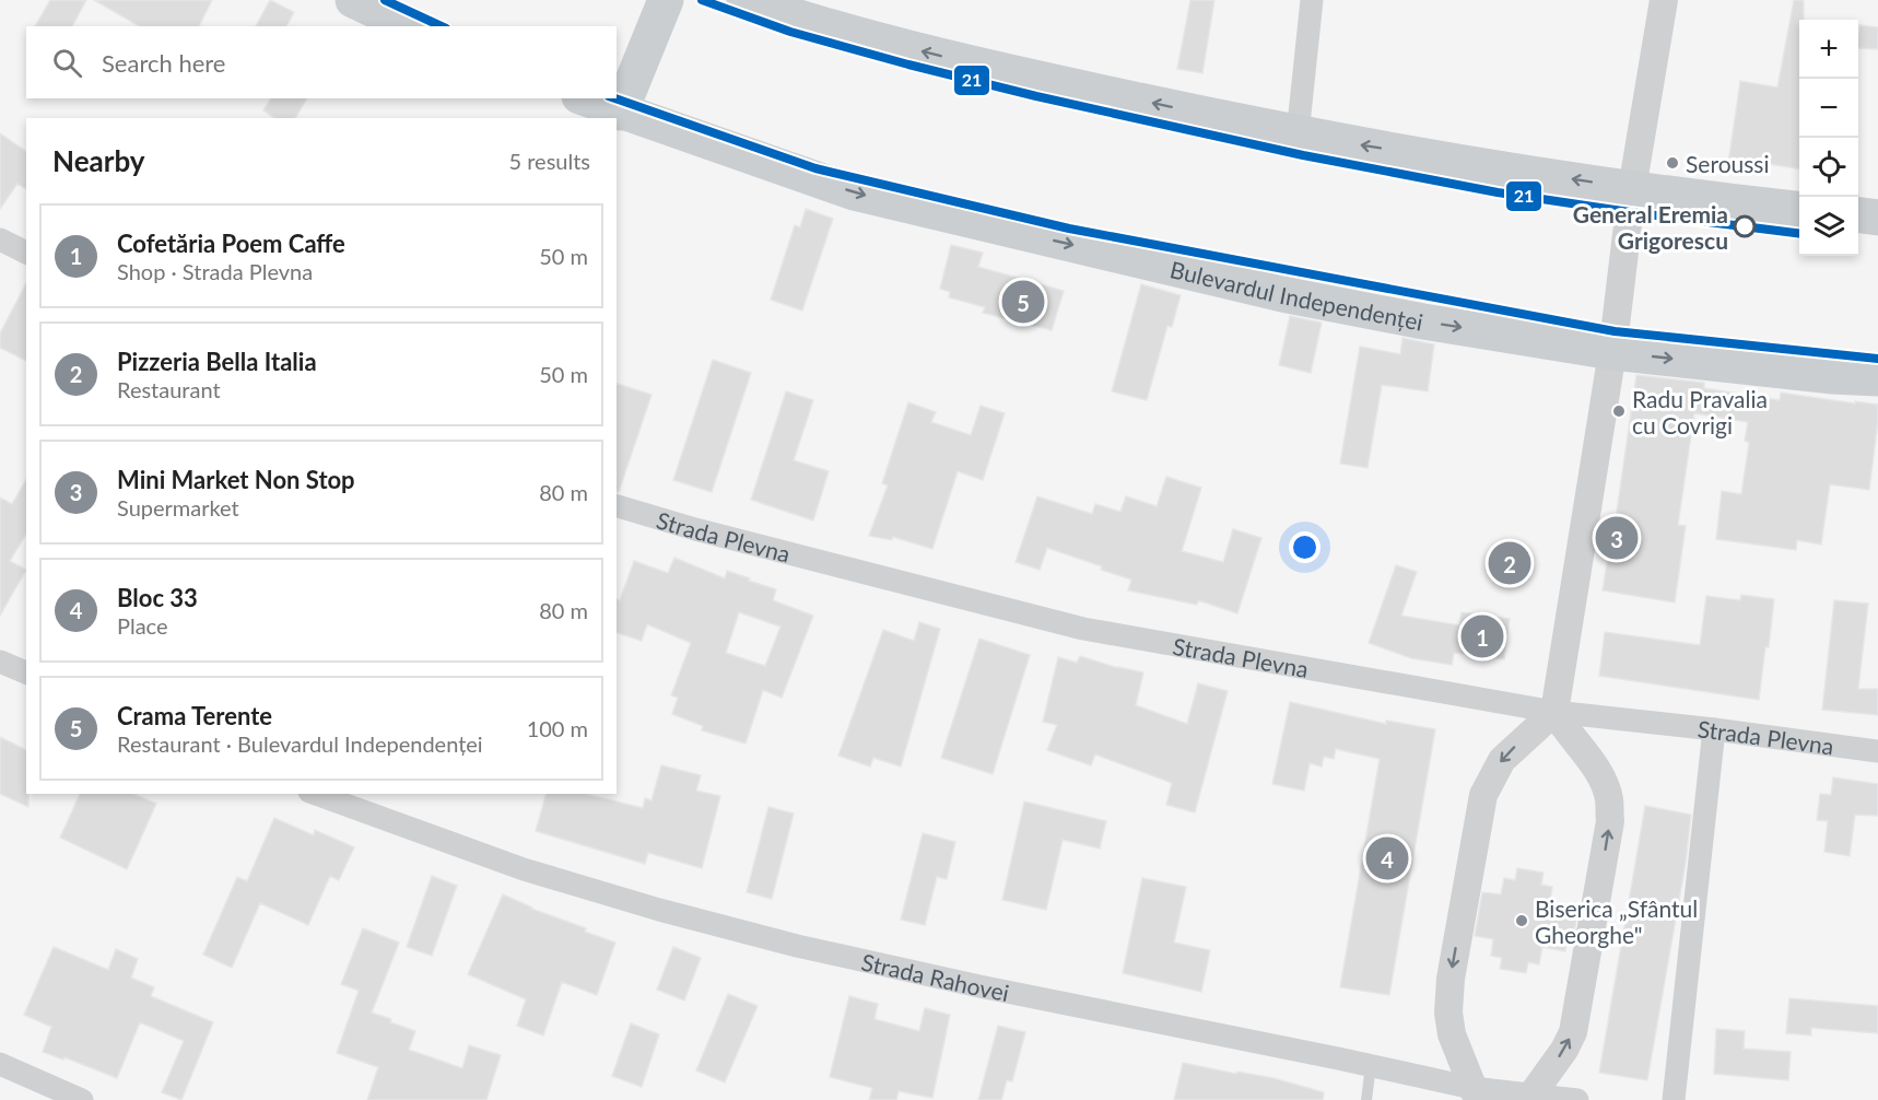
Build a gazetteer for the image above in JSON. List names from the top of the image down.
{
  "streets": {
    "main road": ["Bulevardul Independenței"],
    "street": ["Strada Plevna", "Strada Rahovei"]
  },
  "places": [
    "Seroussi",
    "General Eremia Grigorescu",
    "Radu Pravalia cu Covrigi",
    "Biserica „Sfântul Gheorghe\""
  ],
  "lines": ["transit line 21"],
  "page": {
    "map_buttons": ["+", "−"],
    "search": "Search here",
    "heading": ["Nearby", "5 results"],
    "list": [
      {
        "mark": "1",
        "name": "Cofetăria Poem Caffe",
        "note": "Shop · Strada Plevna",
        "value": "50 m"
      },
      {
        "mark": "2",
        "name": "Pizzeria Bella Italia",
        "note": "Restaurant",
        "value": "50 m"
      },
      {
        "mark": "3",
        "name": "Mini Market Non Stop",
        "note": "Supermarket",
        "value": "80 m"
      },
      {
        "mark": "4",
        "name": "Bloc 33",
        "note": "Place",
        "value": "80 m"
      },
      {
        "mark": "5",
        "name": "Crama Terente",
        "note": "Restaurant · Bulevardul Independenței",
        "value": "100 m"
      }
    ],
    "pins": [
      "5",
      "3",
      "2",
      "1",
      "4"
    ]
  }
}
